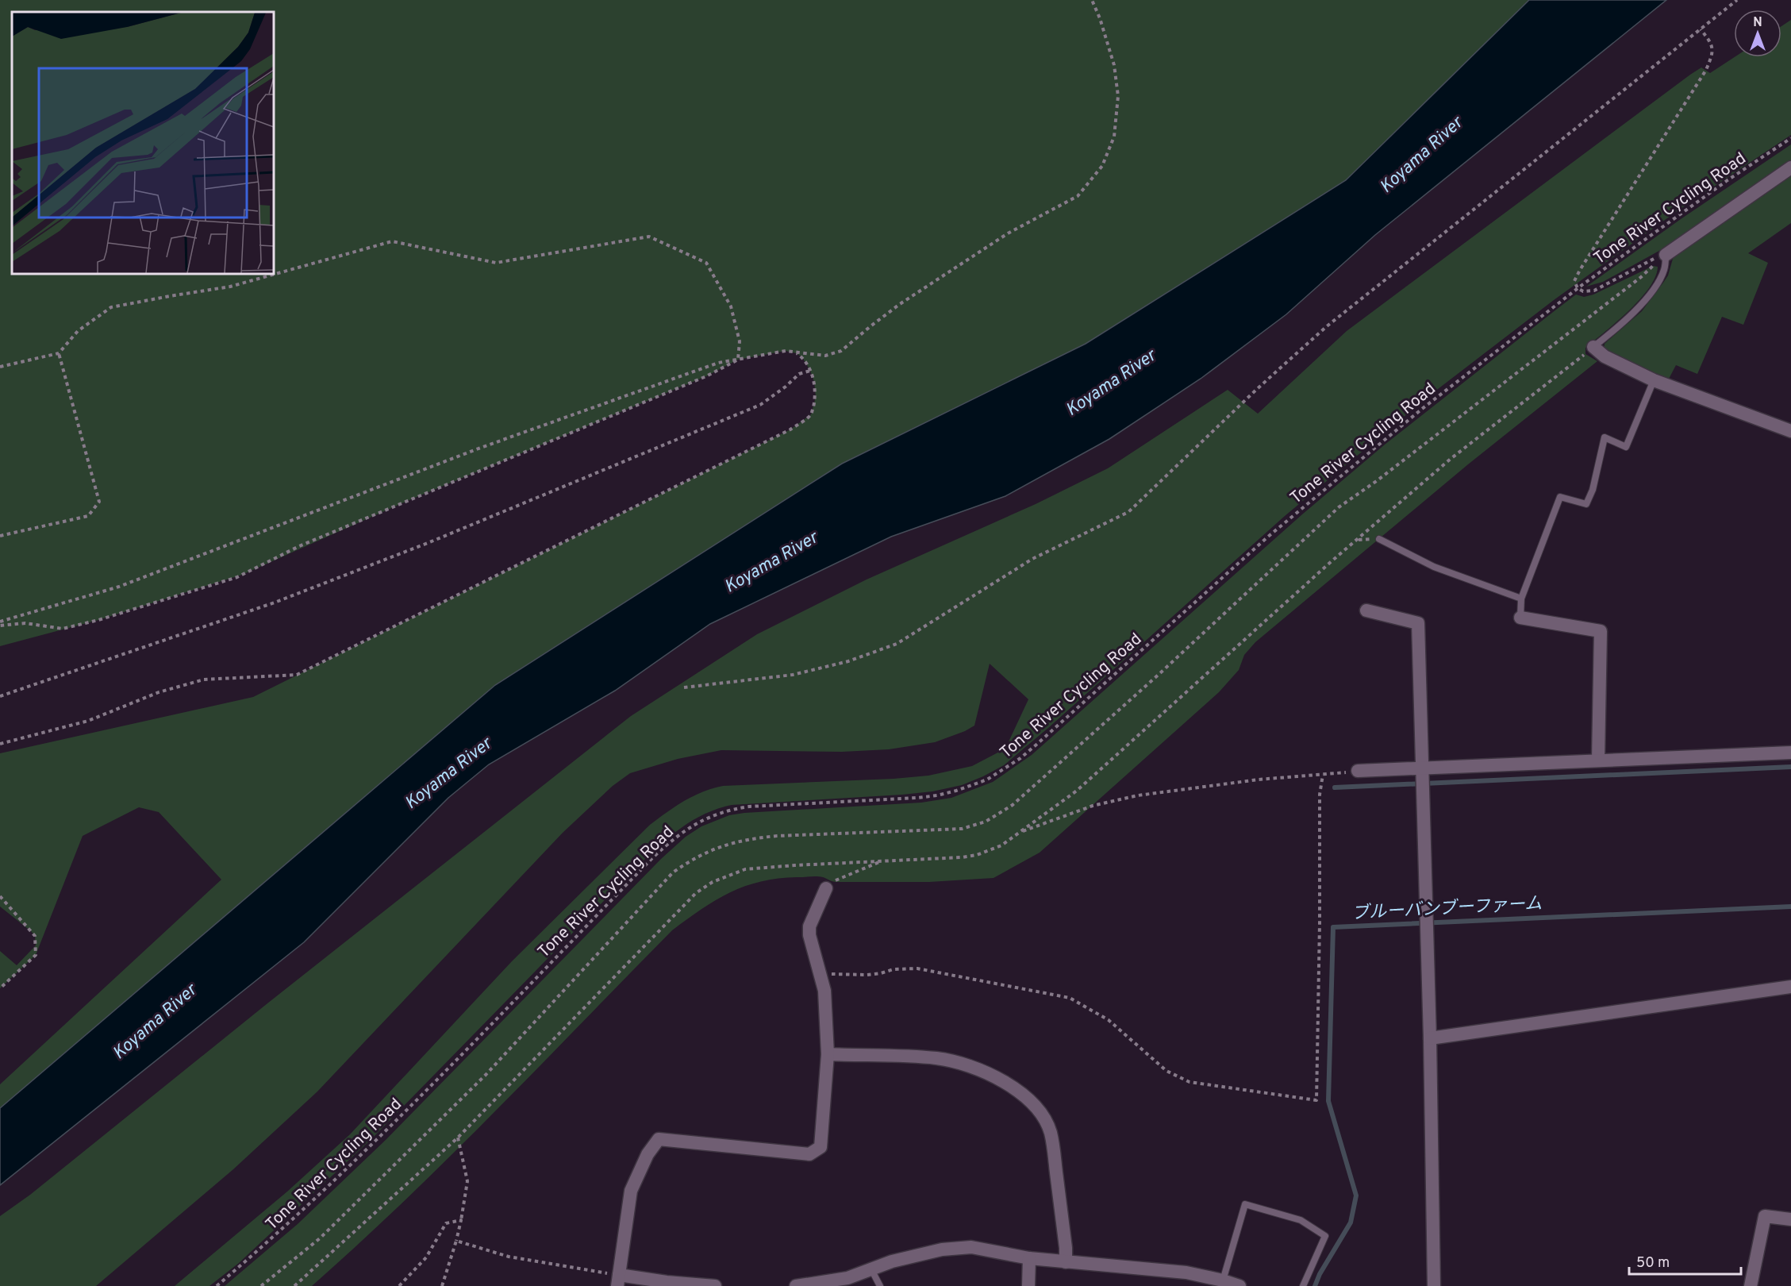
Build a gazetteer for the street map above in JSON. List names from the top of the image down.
{
  "streets": {
    "path": ["Tone River Cycling Road"]
  },
  "water": ["Koyama River", "ブルーバンブーファーム"],
  "scale_bar": "50 m",
  "north": "top"
}
